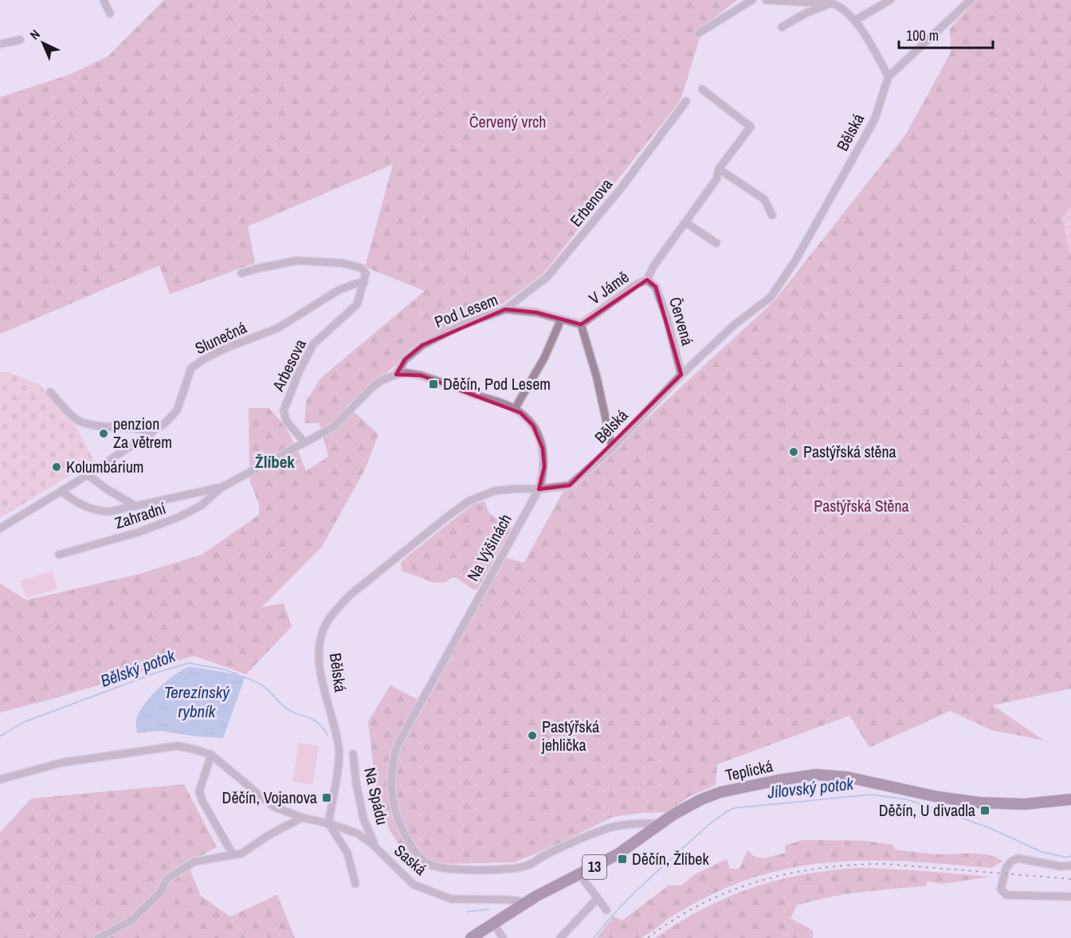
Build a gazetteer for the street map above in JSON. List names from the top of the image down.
{
  "streets": {
    "main road": ["Teplická", "13"],
    "street": [
      "Bělská",
      "Erbenova",
      "V Jámě",
      "Pod Lesem",
      "Červená",
      "Slunečná",
      "Arbesova",
      "Zahradní",
      "Na Výšinách",
      "Na Spádu",
      "Saská"
    ]
  },
  "crossings": [
    ["Bělská", "Červená"],
    ["Bělská", "Na Výšinách"],
    ["Bělská", "Saská"],
    ["Erbenova", "Pod Lesem"],
    ["V Jámě", "Pod Lesem"],
    ["V Jámě", "Červená"],
    ["Pod Lesem", "Na Výšinách"],
    ["Slunečná", "Arbesova"],
    ["Slunečná", "Na Výšinách"],
    ["Arbesova", "Na Výšinách"],
    ["Zahradní", "Na Výšinách"],
    ["Na Výšinách", "Teplická"],
    ["Teplická", "Saská"],
    ["Na Spádu", "Saská"]
  ],
  "districts": ["Žlíbek"],
  "water": ["Bělský potok", "Terezínský rybník", "Jílovský potok"],
  "parks": ["Červený vrch", "Pastýřská Stěna"],
  "places": {
    "transit": [
      "Děčín, Pod Lesem",
      "Děčín, Vojanova",
      "Děčín, U divadla",
      "Děčín, Žlíbek"
    ],
    "other": [
      "penzion Za větrem",
      "Pastýřská stěna",
      "Kolumbárium",
      "Pastýřská jehlička"
    ]
  },
  "scale_bar": "100 m",
  "north": "top left"
}
